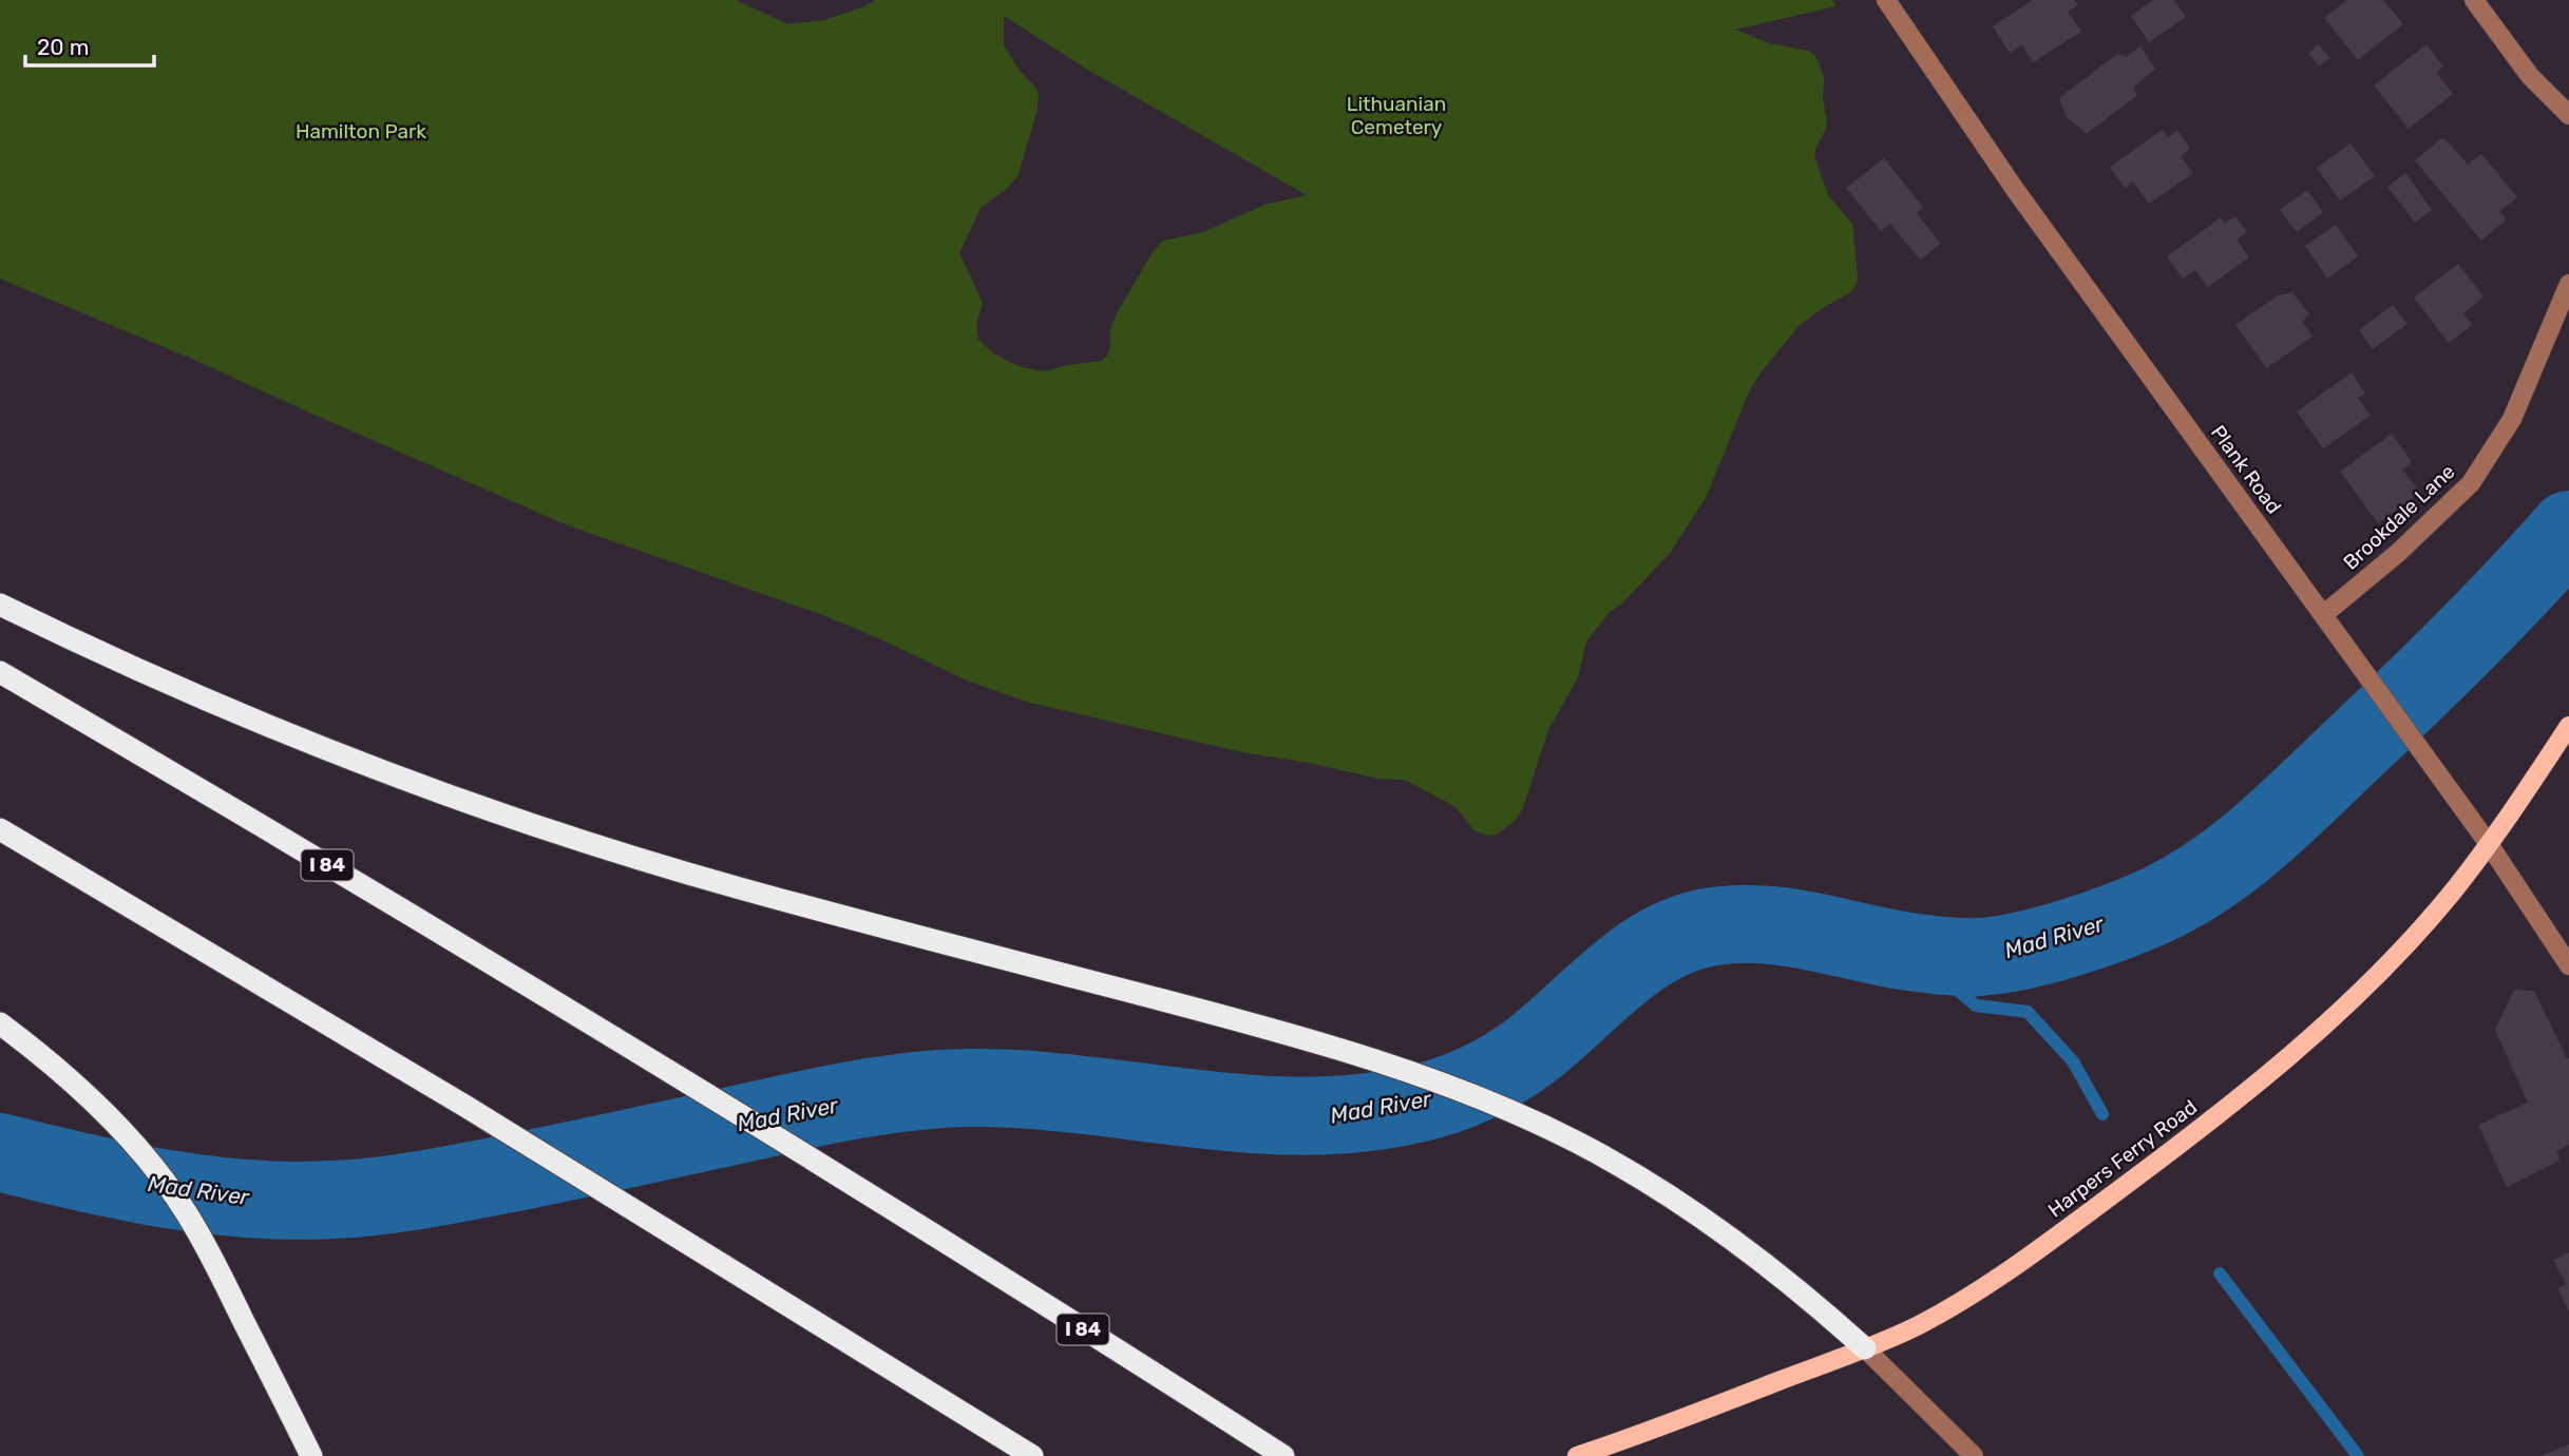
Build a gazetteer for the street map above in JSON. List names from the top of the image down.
{
  "streets": {
    "highway": ["I 84"],
    "main road": ["Harpers Ferry Road"],
    "street": ["Plank Road", "Brookdale Lane"]
  },
  "crossings": [
    ["Plank Road", "Brookdale Lane"],
    ["Plank Road", "Harpers Ferry Road"]
  ],
  "water": ["Mad River"],
  "parks": ["Lithuanian Cemetery", "Hamilton Park"],
  "scale_bar": "20 m"
}
